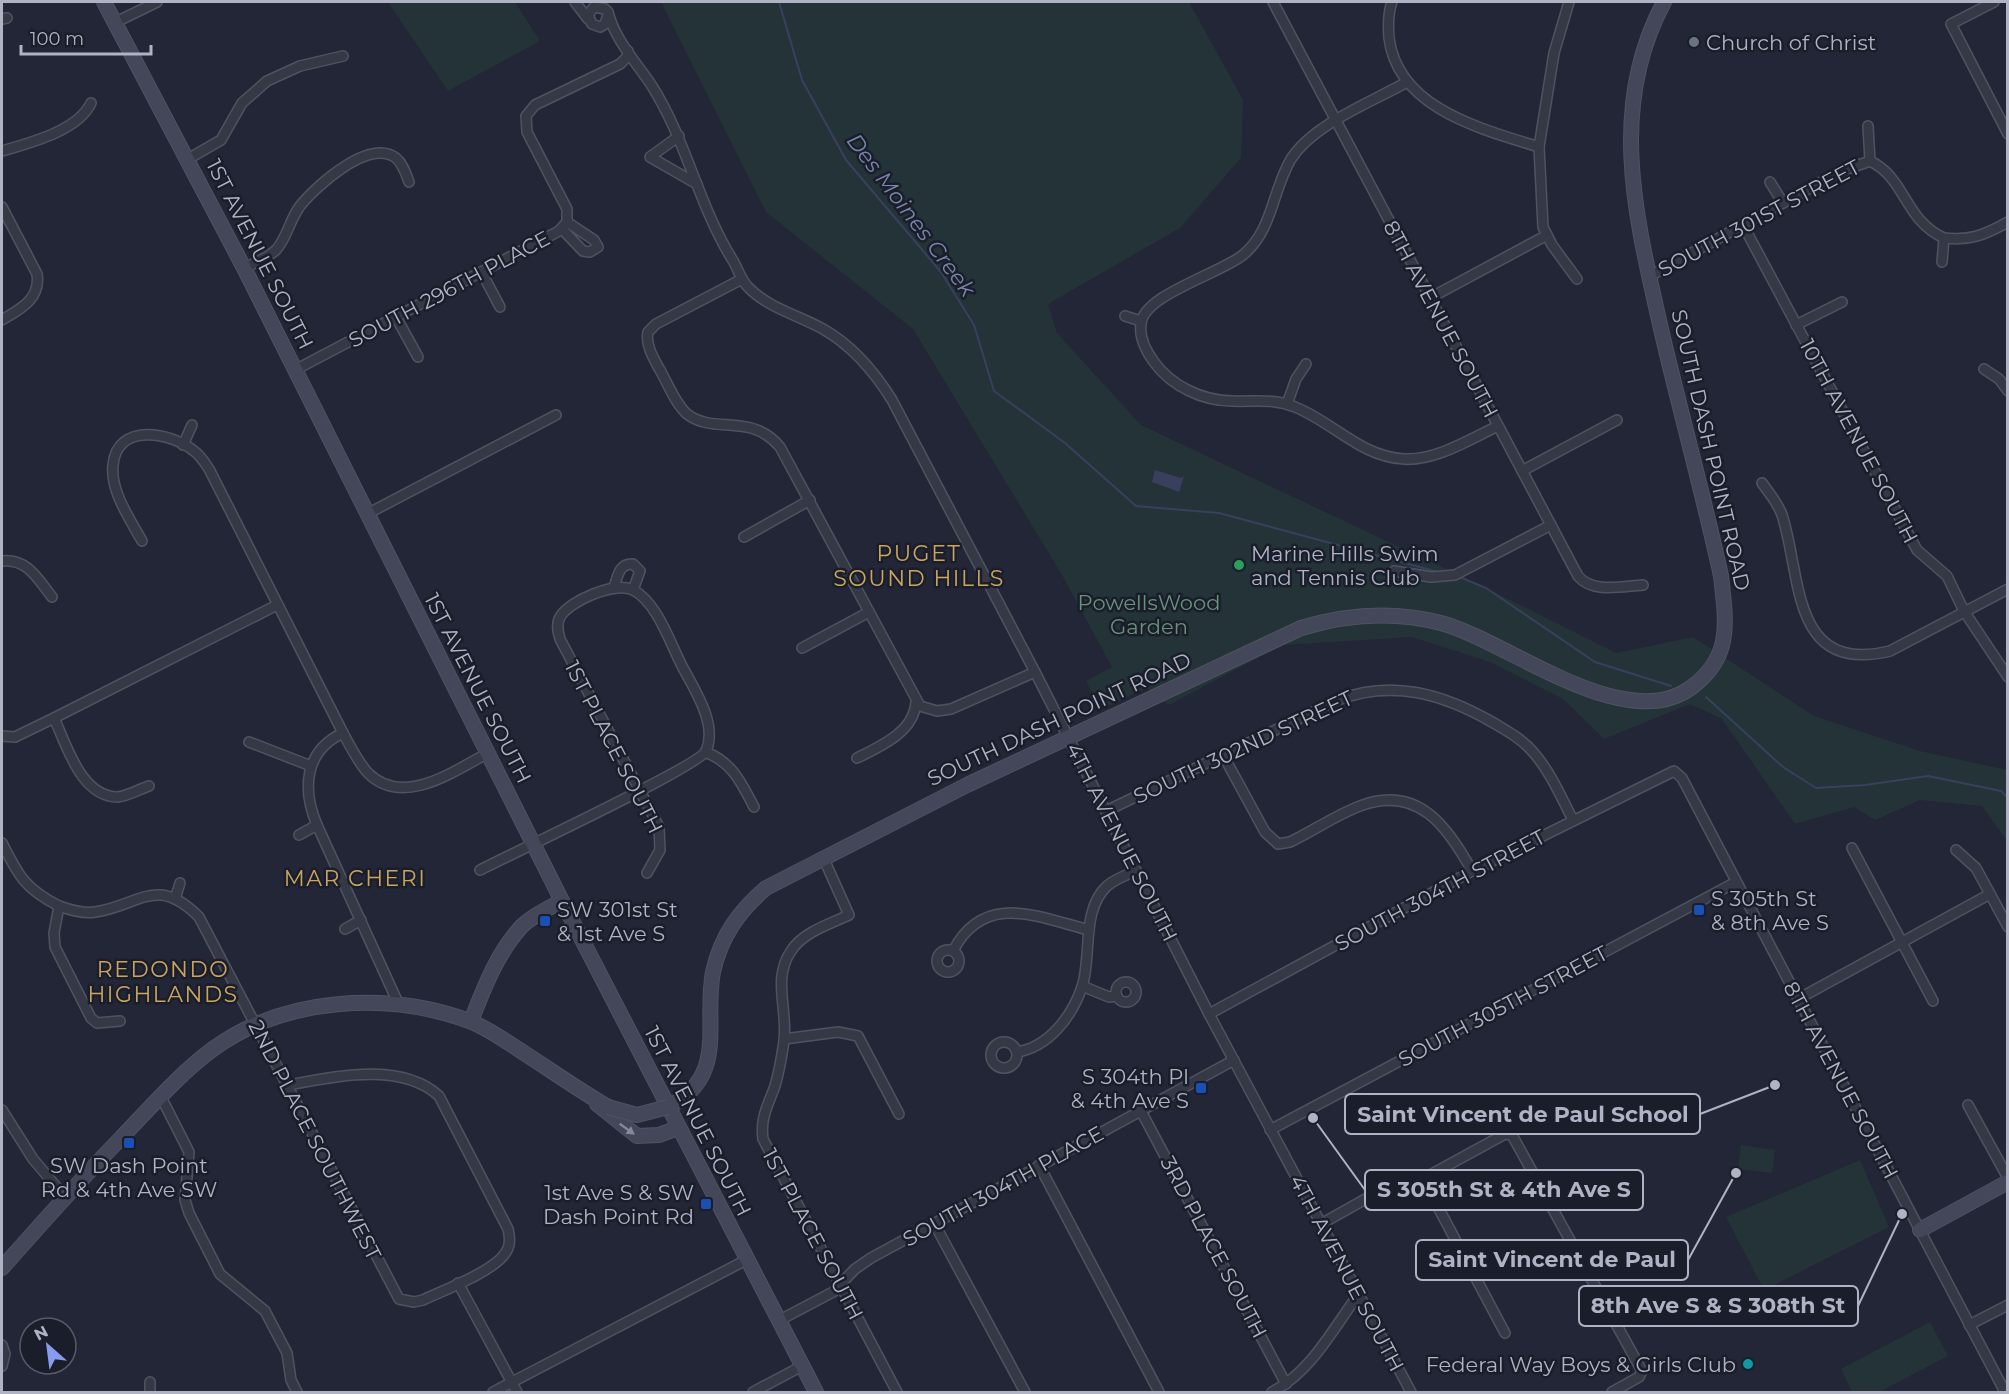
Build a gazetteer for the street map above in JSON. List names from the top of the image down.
{
  "streets": {
    "main road": ["1ST AVENUE SOUTH", "SOUTH DASH POINT ROAD"],
    "street": [
      "SOUTH 301ST STREET",
      "SOUTH 296TH PLACE",
      "8TH AVENUE SOUTH",
      "10TH AVENUE SOUTH",
      "1ST PLACE SOUTH",
      "SOUTH 302ND STREET",
      "4TH AVENUE SOUTH",
      "SOUTH 304TH STREET",
      "SOUTH 305TH STREET",
      "2ND PLACE SOUTHWEST",
      "SOUTH 304TH PLACE",
      "3RD PLACE SOUTH"
    ]
  },
  "crossings": [
    ["SOUTH 301ST STREET", "10TH AVENUE SOUTH"],
    ["SOUTH 301ST STREET", "SOUTH DASH POINT ROAD"],
    ["1ST AVENUE SOUTH", "SOUTH 296TH PLACE"],
    ["1ST AVENUE SOUTH", "SOUTH 304TH PLACE"],
    ["SOUTH 296TH PLACE", "4TH AVENUE SOUTH"],
    ["8TH AVENUE SOUTH", "SOUTH 304TH STREET"],
    ["8TH AVENUE SOUTH", "SOUTH 305TH STREET"],
    ["SOUTH DASH POINT ROAD", "1ST PLACE SOUTH"],
    ["SOUTH DASH POINT ROAD", "4TH AVENUE SOUTH"],
    ["1ST PLACE SOUTH", "SOUTH 304TH PLACE"],
    ["SOUTH 302ND STREET", "4TH AVENUE SOUTH"],
    ["SOUTH 302ND STREET", "SOUTH 304TH STREET"],
    ["4TH AVENUE SOUTH", "SOUTH 304TH STREET"],
    ["4TH AVENUE SOUTH", "SOUTH 305TH STREET"],
    ["4TH AVENUE SOUTH", "SOUTH 304TH PLACE"],
    ["SOUTH 304TH PLACE", "3RD PLACE SOUTH"]
  ],
  "districts": ["PUGET SOUND HILLS", "MAR CHERI", "REDONDO HIGHLANDS"],
  "water": ["Des Moines Creek"],
  "parks": ["PowellsWood Garden"],
  "places": {
    "other": [
      "Church of Christ",
      "Marine Hills Swim and Tennis Club",
      "Saint Vincent de Paul School",
      "S 305th St & 4th Ave S",
      "Saint Vincent de Paul",
      "8th Ave S & S 308th St",
      "Federal Way Boys & Girls Club"
    ],
    "transit": [
      "S 305th St & 8th Ave S",
      "SW 301st St & 1st Ave S",
      "S 304th Pl & 4th Ave S",
      "SW Dash Point Rd & 4th Ave SW",
      "1st Ave S & SW Dash Point Rd"
    ]
  },
  "scale_bar": "100 m",
  "north": "top left"
}
